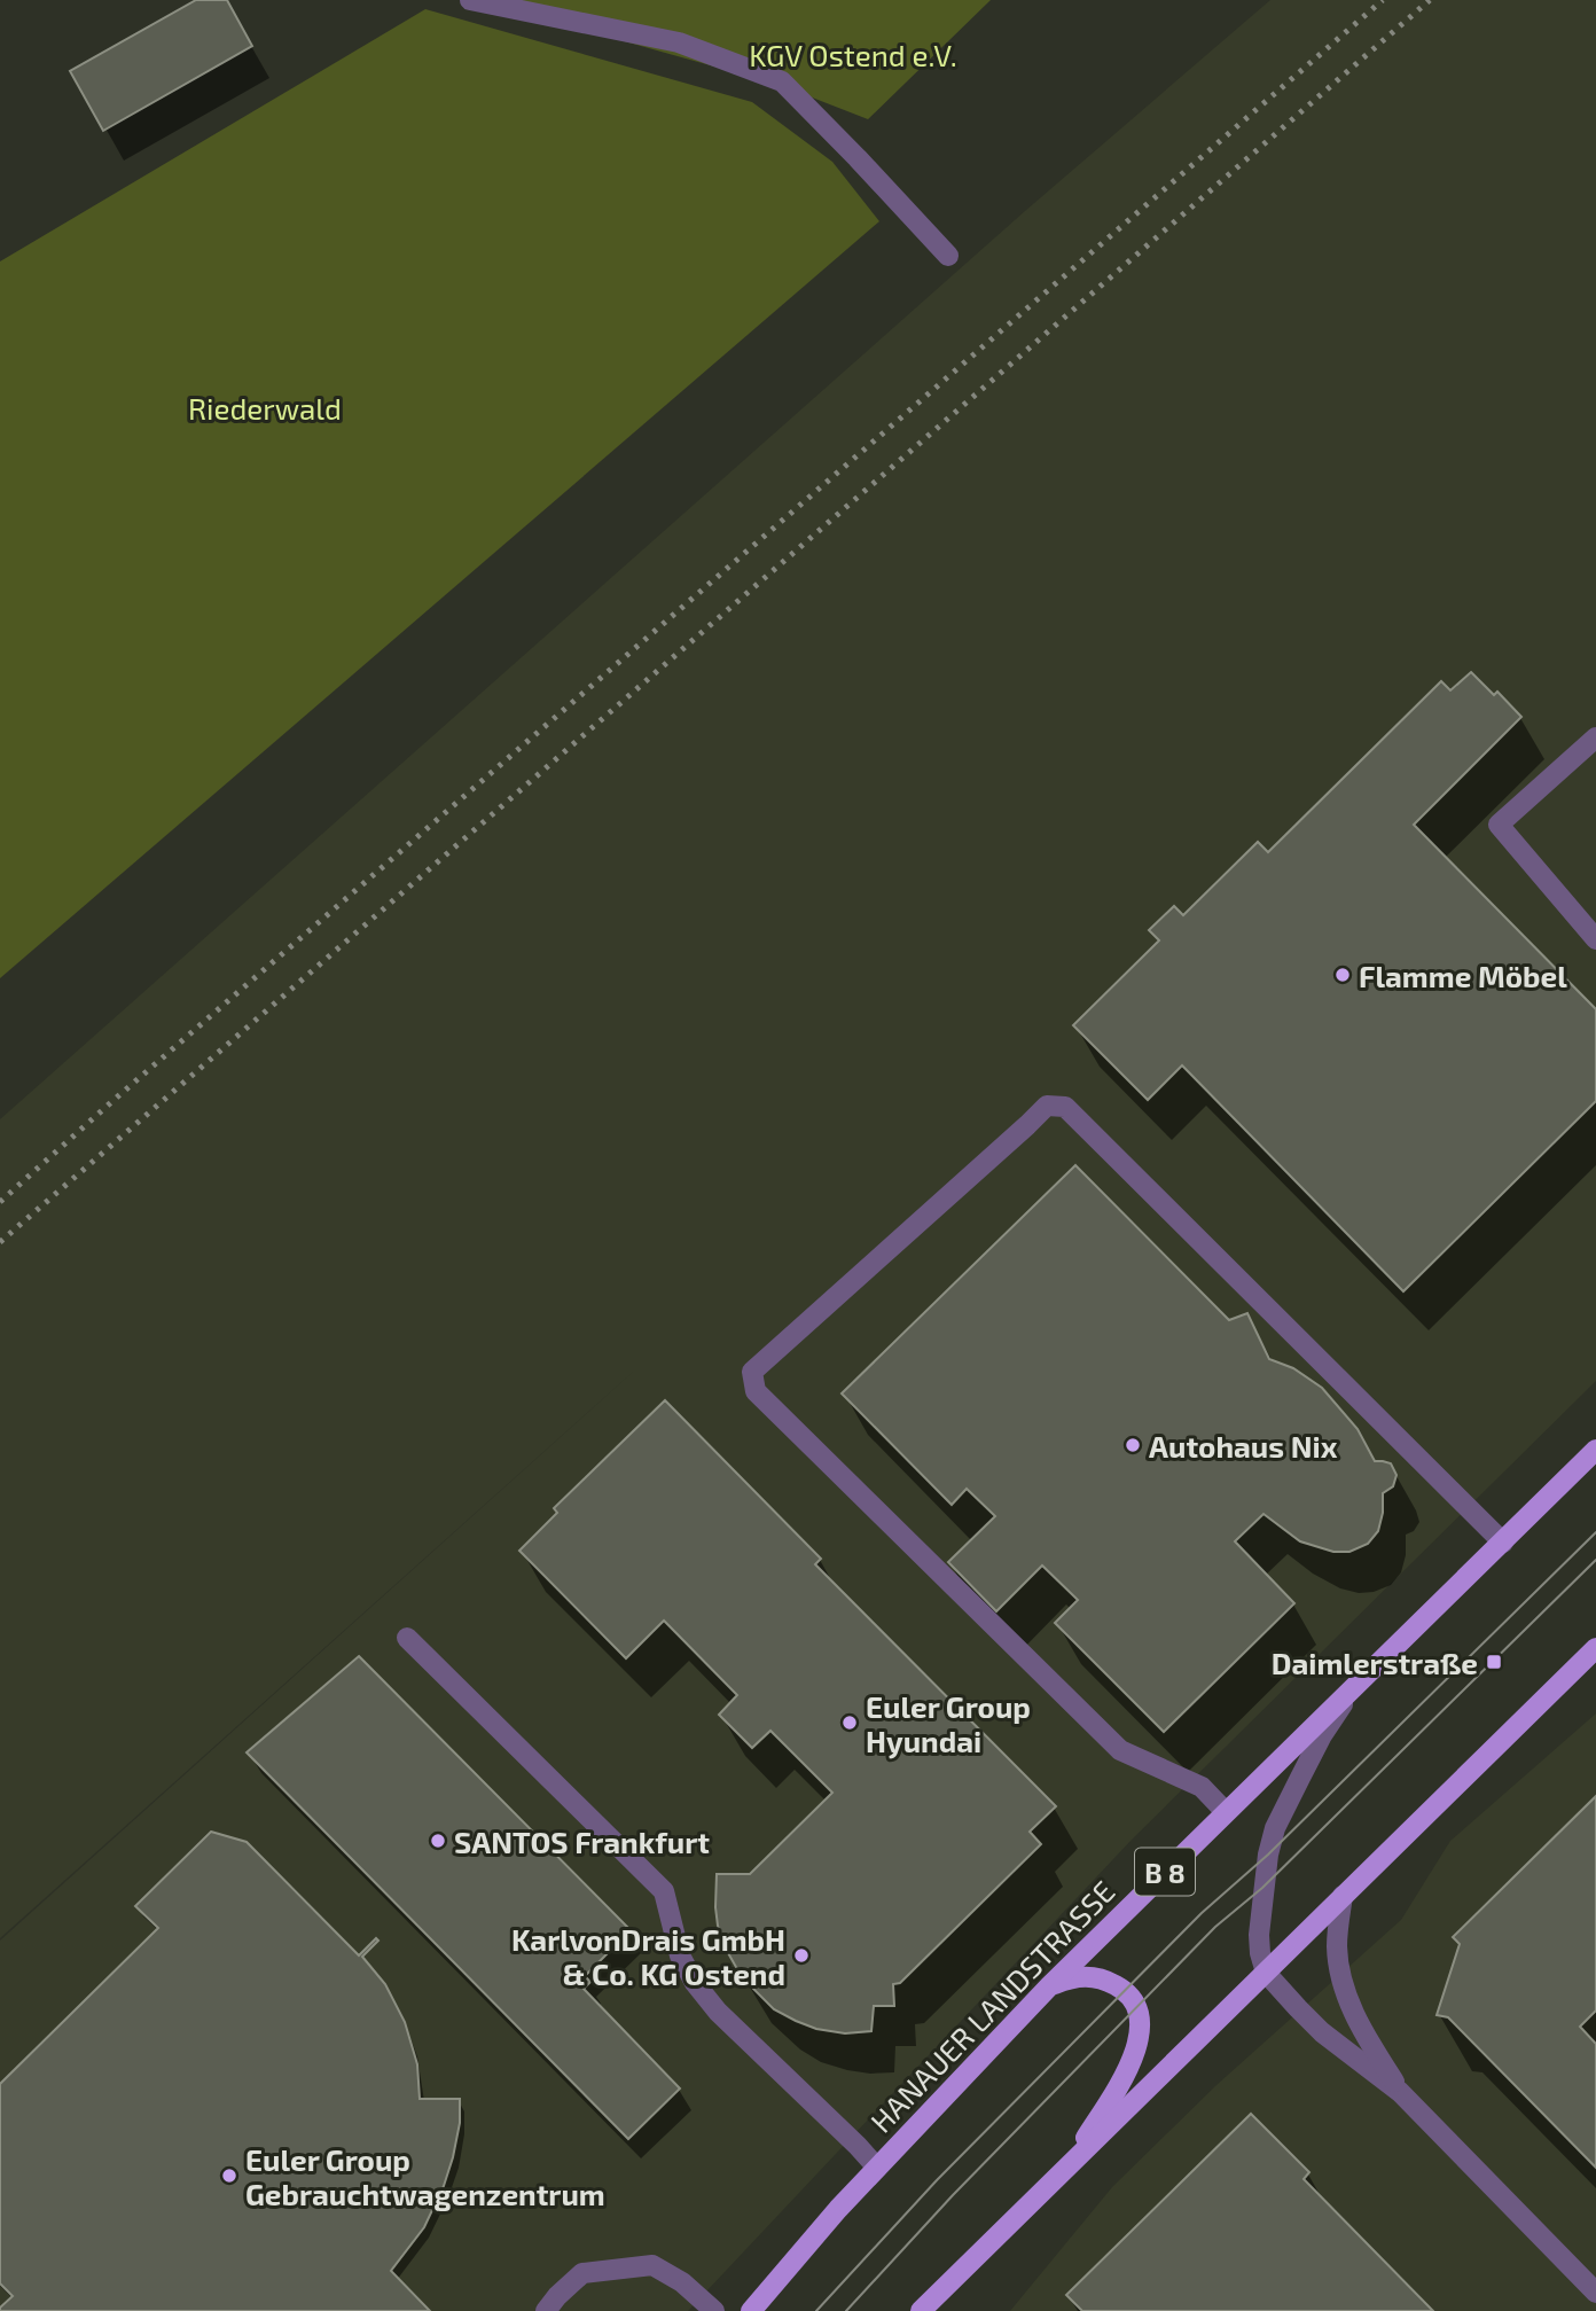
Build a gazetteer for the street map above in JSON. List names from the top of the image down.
{
  "streets": {
    "main road": ["B 8", "HANAUER LANDSTRASSE"]
  },
  "parks": ["KGV Ostend e.V.", "Riederwald"],
  "places": {
    "other": [
      "Flamme Möbel",
      "Autohaus Nix",
      "Euler Group Hyundai",
      "SANTOS Frankfurt",
      "KarlvonDrais GmbH & Co. KG Ostend",
      "Euler Group Gebrauchtwagenzentrum"
    ],
    "transit": ["Daimlerstraße"]
  }
}
